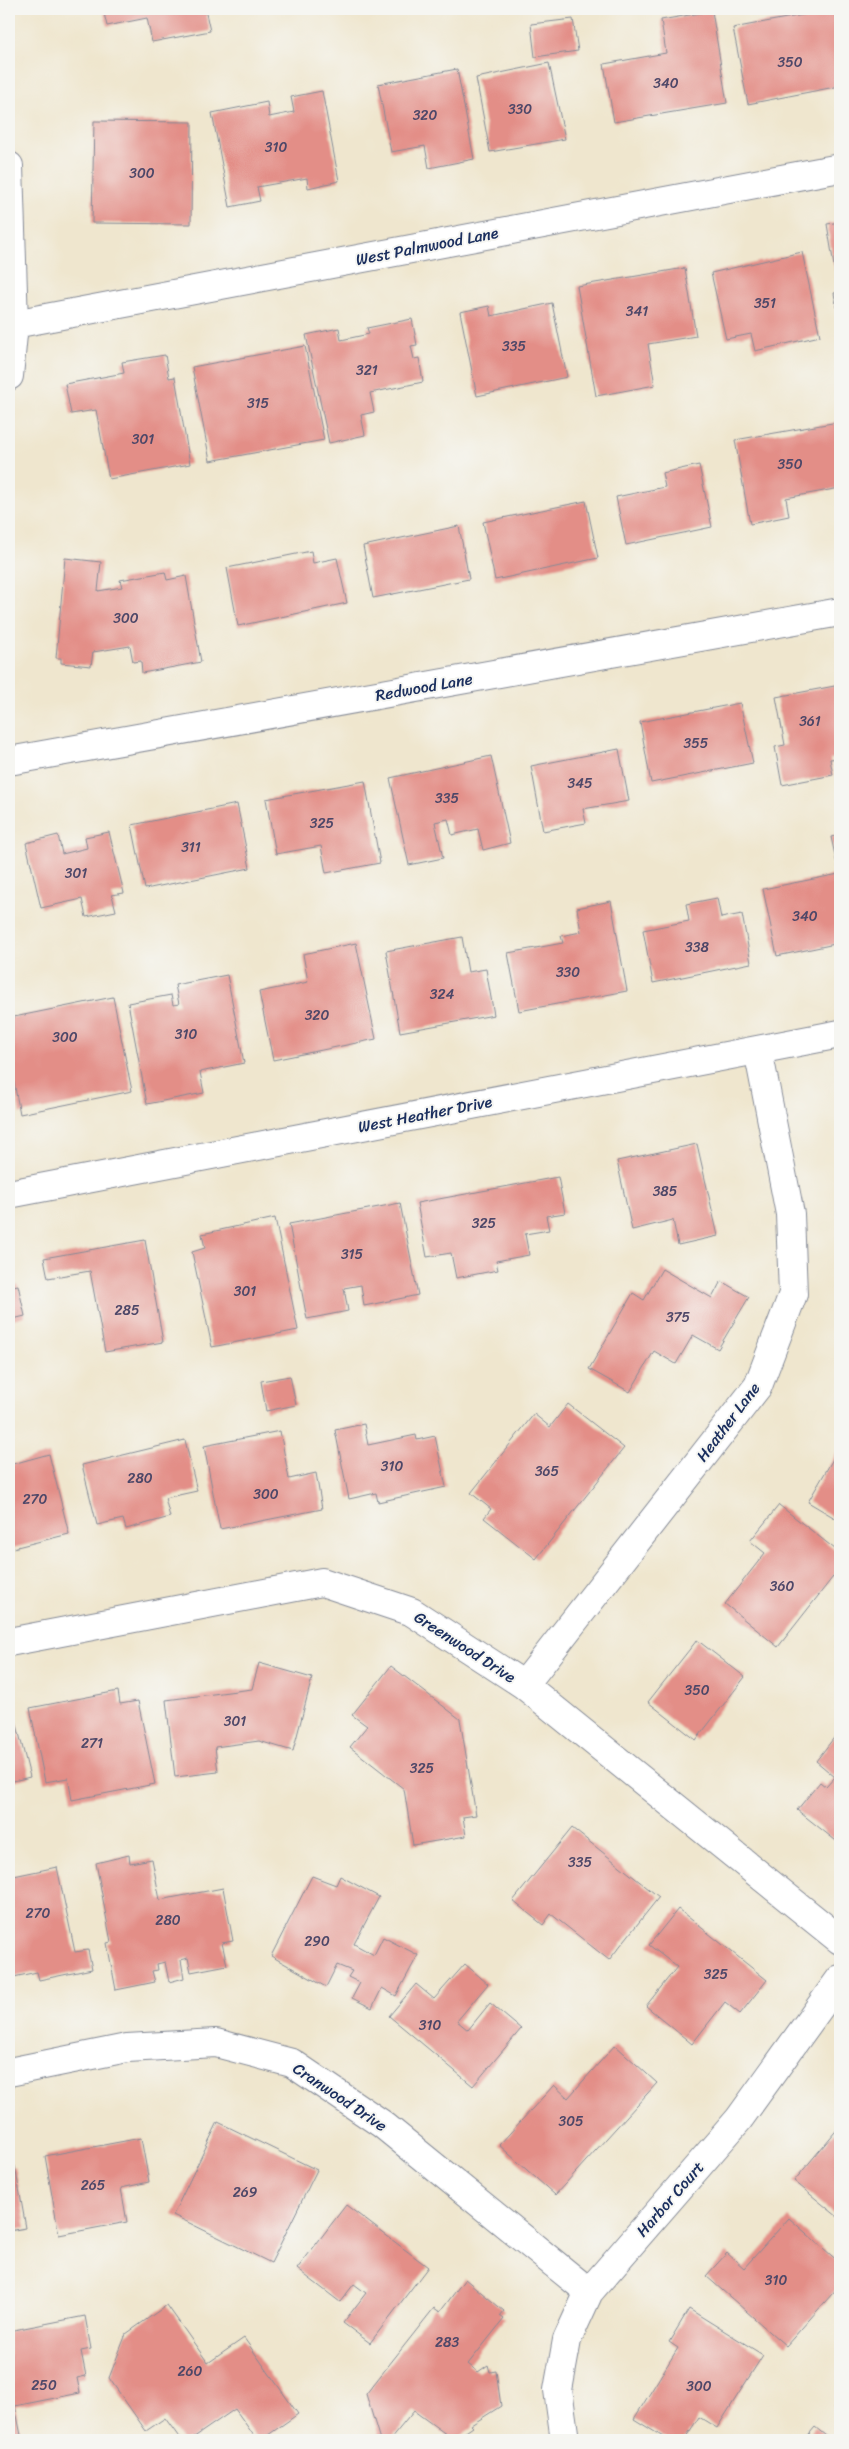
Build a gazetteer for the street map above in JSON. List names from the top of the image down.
{
  "streets": {
    "street": [
      "West Palmwood Lane",
      "Redwood Lane",
      "West Heather Drive",
      "Heather Lane",
      "Greenwood Drive",
      "Cranwood Drive",
      "Harbor Court"
    ]
  },
  "crossings": [
    ["West Heather Drive", "Heather Lane"],
    ["Heather Lane", "Greenwood Drive"],
    ["Cranwood Drive", "Harbor Court"]
  ],
  "house_numbers": [
    "350",
    "340",
    "330",
    "320",
    "310",
    "300",
    "351",
    "341",
    "335",
    "321",
    "315",
    "301",
    "350",
    "300",
    "361",
    "355",
    "345",
    "335",
    "325",
    "311",
    "301",
    "340",
    "338",
    "330",
    "324",
    "320",
    "310",
    "300",
    "385",
    "325",
    "315",
    "301",
    "285",
    "375",
    "310",
    "365",
    "280",
    "300",
    "270",
    "360",
    "350",
    "301",
    "271",
    "325",
    "335",
    "270",
    "280",
    "290",
    "325",
    "310",
    "305",
    "265",
    "269",
    "310",
    "283",
    "260",
    "250",
    "300"
  ]
}
